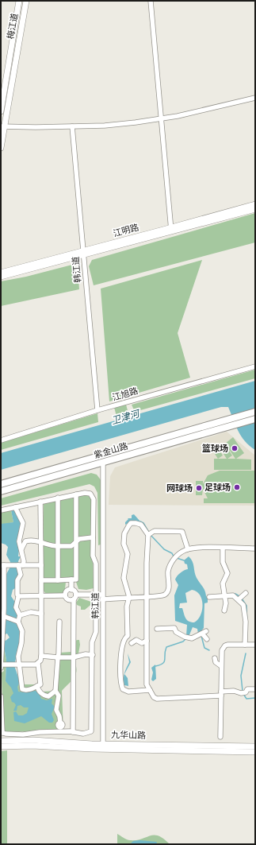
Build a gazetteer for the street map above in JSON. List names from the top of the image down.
{
  "streets": {
    "main road": ["紫金山路"],
    "street": [
      "梅江道",
      "江明路",
      "韩江道",
      "江旭路",
      "九华山路"
    ]
  },
  "crossings": [
    ["江明路", "韩江道"],
    ["韩江道", "江旭路"],
    ["韩江道", "紫金山路"],
    ["韩江道", "九华山路"]
  ],
  "water": ["卫津河"],
  "places": ["篮球场", "足球场", "网球场"]
}
